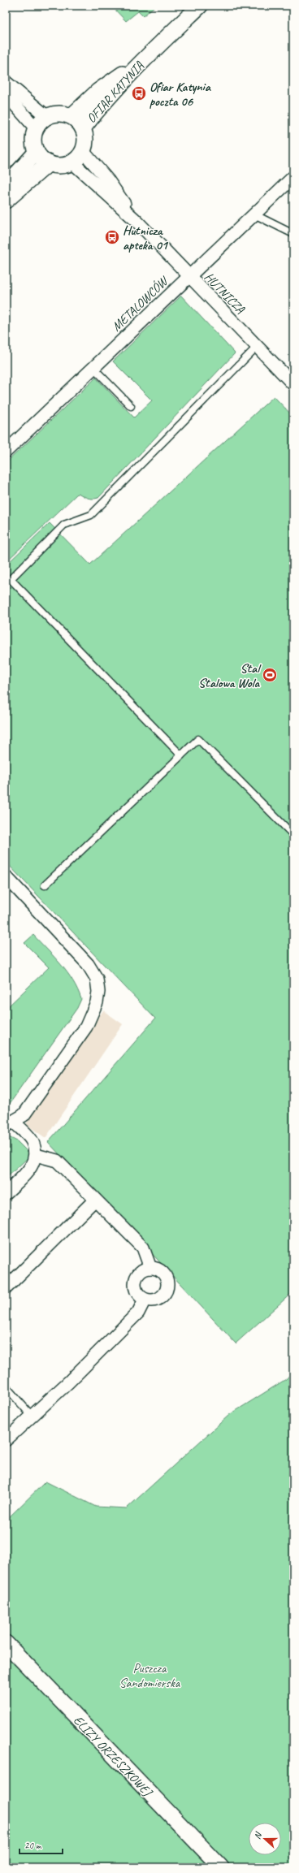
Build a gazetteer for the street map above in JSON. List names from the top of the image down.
{
  "streets": {
    "street": [
      "OFIAR KATYNIA",
      "HUTNICZA",
      "METALOWCÓW",
      "ELIZY ORZESZKOWEJ"
    ]
  },
  "crossings": [
    ["OFIAR KATYNIA", "HUTNICZA"],
    ["HUTNICZA", "METALOWCÓW"]
  ],
  "parks": ["Puszcza Sandomierska"],
  "places": {
    "bus stop": ["Ofiar Katynia poczta 06", "Hutnicza apteka 01"],
    "sports": ["Stal Stalowa Wola"]
  },
  "scale_bar": "20 m",
  "north": "left"
}
